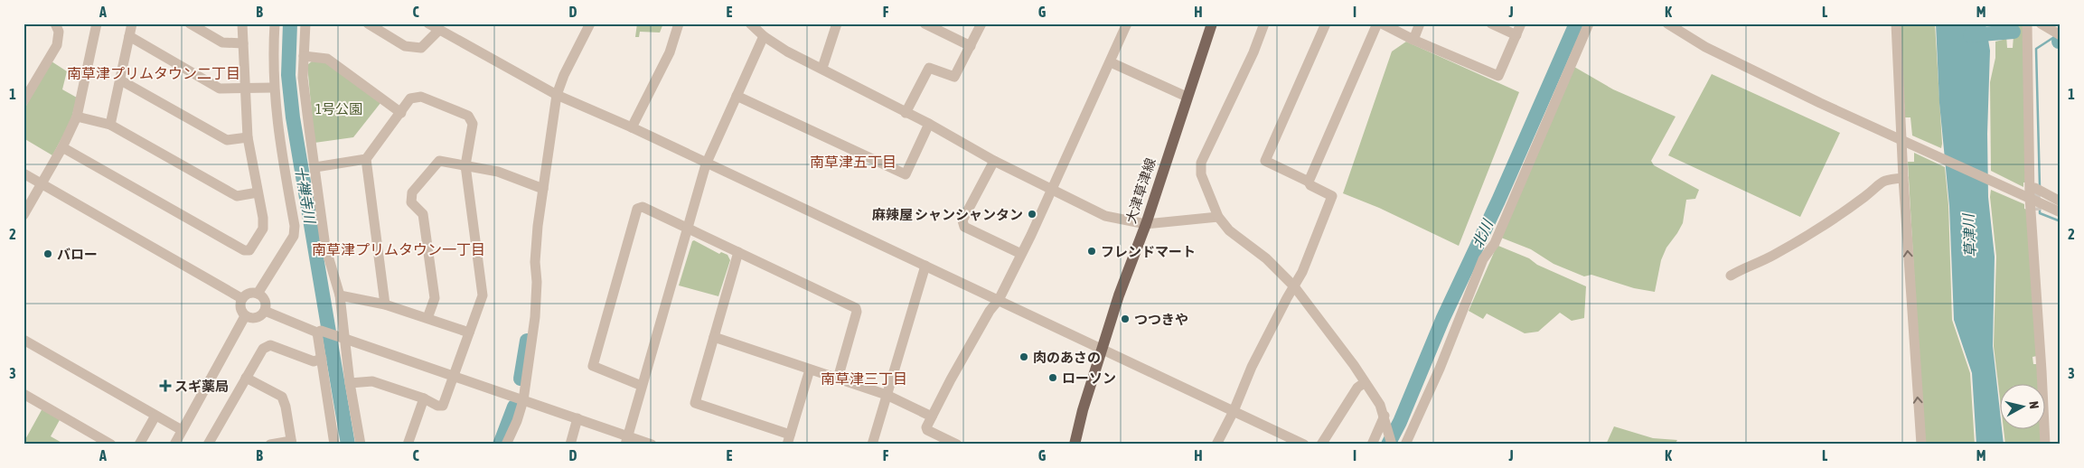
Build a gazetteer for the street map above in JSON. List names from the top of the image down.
{
  "streets": {
    "main road": ["大津草津線"]
  },
  "districts": [
    "南草津プリムタウン二丁目",
    "南草津五丁目",
    "南草津プリムタウン一丁目",
    "南草津三丁目"
  ],
  "water": ["十禅寺川", "北川", "草津川"],
  "parks": ["1号公園"],
  "places": {
    "other": [
      "麻辣屋 シャンシャンタン",
      "フレンドマート",
      "バロー",
      "つつきや",
      "肉のあさの",
      "ローソン"
    ],
    "health": ["スギ薬局"]
  },
  "north": "right",
  "grid": {
    "columns": [
      "A",
      "B",
      "C",
      "D",
      "E",
      "F",
      "G",
      "H",
      "I",
      "J",
      "K",
      "L",
      "M"
    ],
    "rows": ["1", "2", "3"]
  }
}
